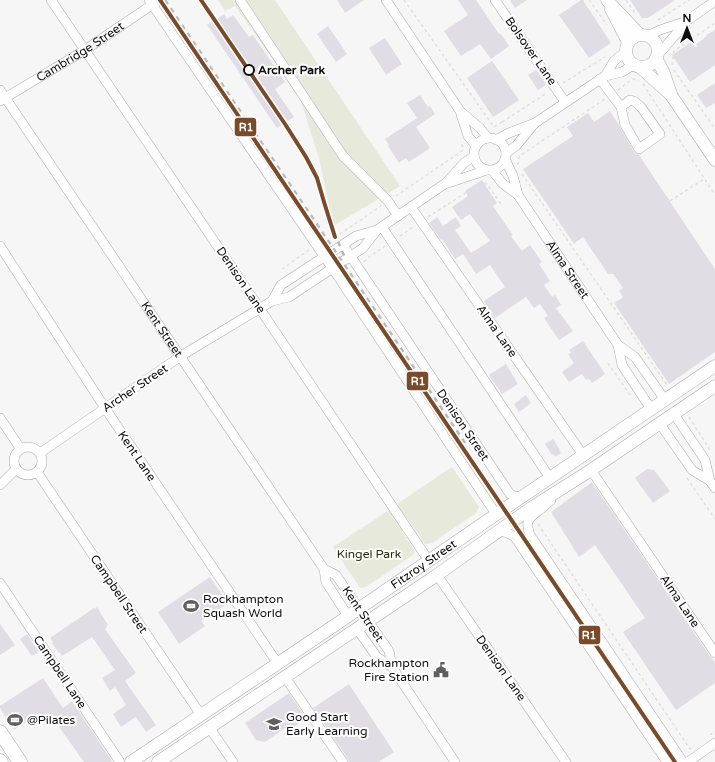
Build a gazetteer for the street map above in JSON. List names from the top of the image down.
{
  "streets": {
    "main road": ["Alma Street", "Kent Street", "Fitzroy Street"],
    "street": [
      "Cambridge Street",
      "Bolsover Lane",
      "Denison Lane",
      "Alma Lane",
      "Archer Street",
      "Denison Street",
      "Kent Lane",
      "Campbell Street",
      "Campbell Lane"
    ]
  },
  "crossings": [
    ["Cambridge Street", "Denison Lane"],
    ["Cambridge Street", "Kent Street"],
    ["Cambridge Street", "Denison Street"],
    ["Alma Street", "Archer Street"],
    ["Alma Street", "Fitzroy Street"],
    ["Denison Lane", "Archer Street"],
    ["Denison Lane", "Fitzroy Street"],
    ["Kent Street", "Archer Street"],
    ["Kent Street", "Fitzroy Street"],
    ["Alma Lane", "Archer Street"],
    ["Alma Lane", "Fitzroy Street"],
    ["Archer Street", "Denison Street"],
    ["Archer Street", "Kent Lane"],
    ["Archer Street", "Campbell Street"],
    ["Denison Street", "Fitzroy Street"],
    ["Kent Lane", "Fitzroy Street"],
    ["Fitzroy Street", "Campbell Street"]
  ],
  "parks": ["Kingel Park"],
  "places": {
    "other": ["Archer Park"],
    "sports": ["Rockhampton Squash World", "@Pilates"],
    "public building": ["Rockhampton Fire Station"],
    "school or university": ["Good Start Early Learning"]
  },
  "lines": ["transit line R1"],
  "north": "top"
}
